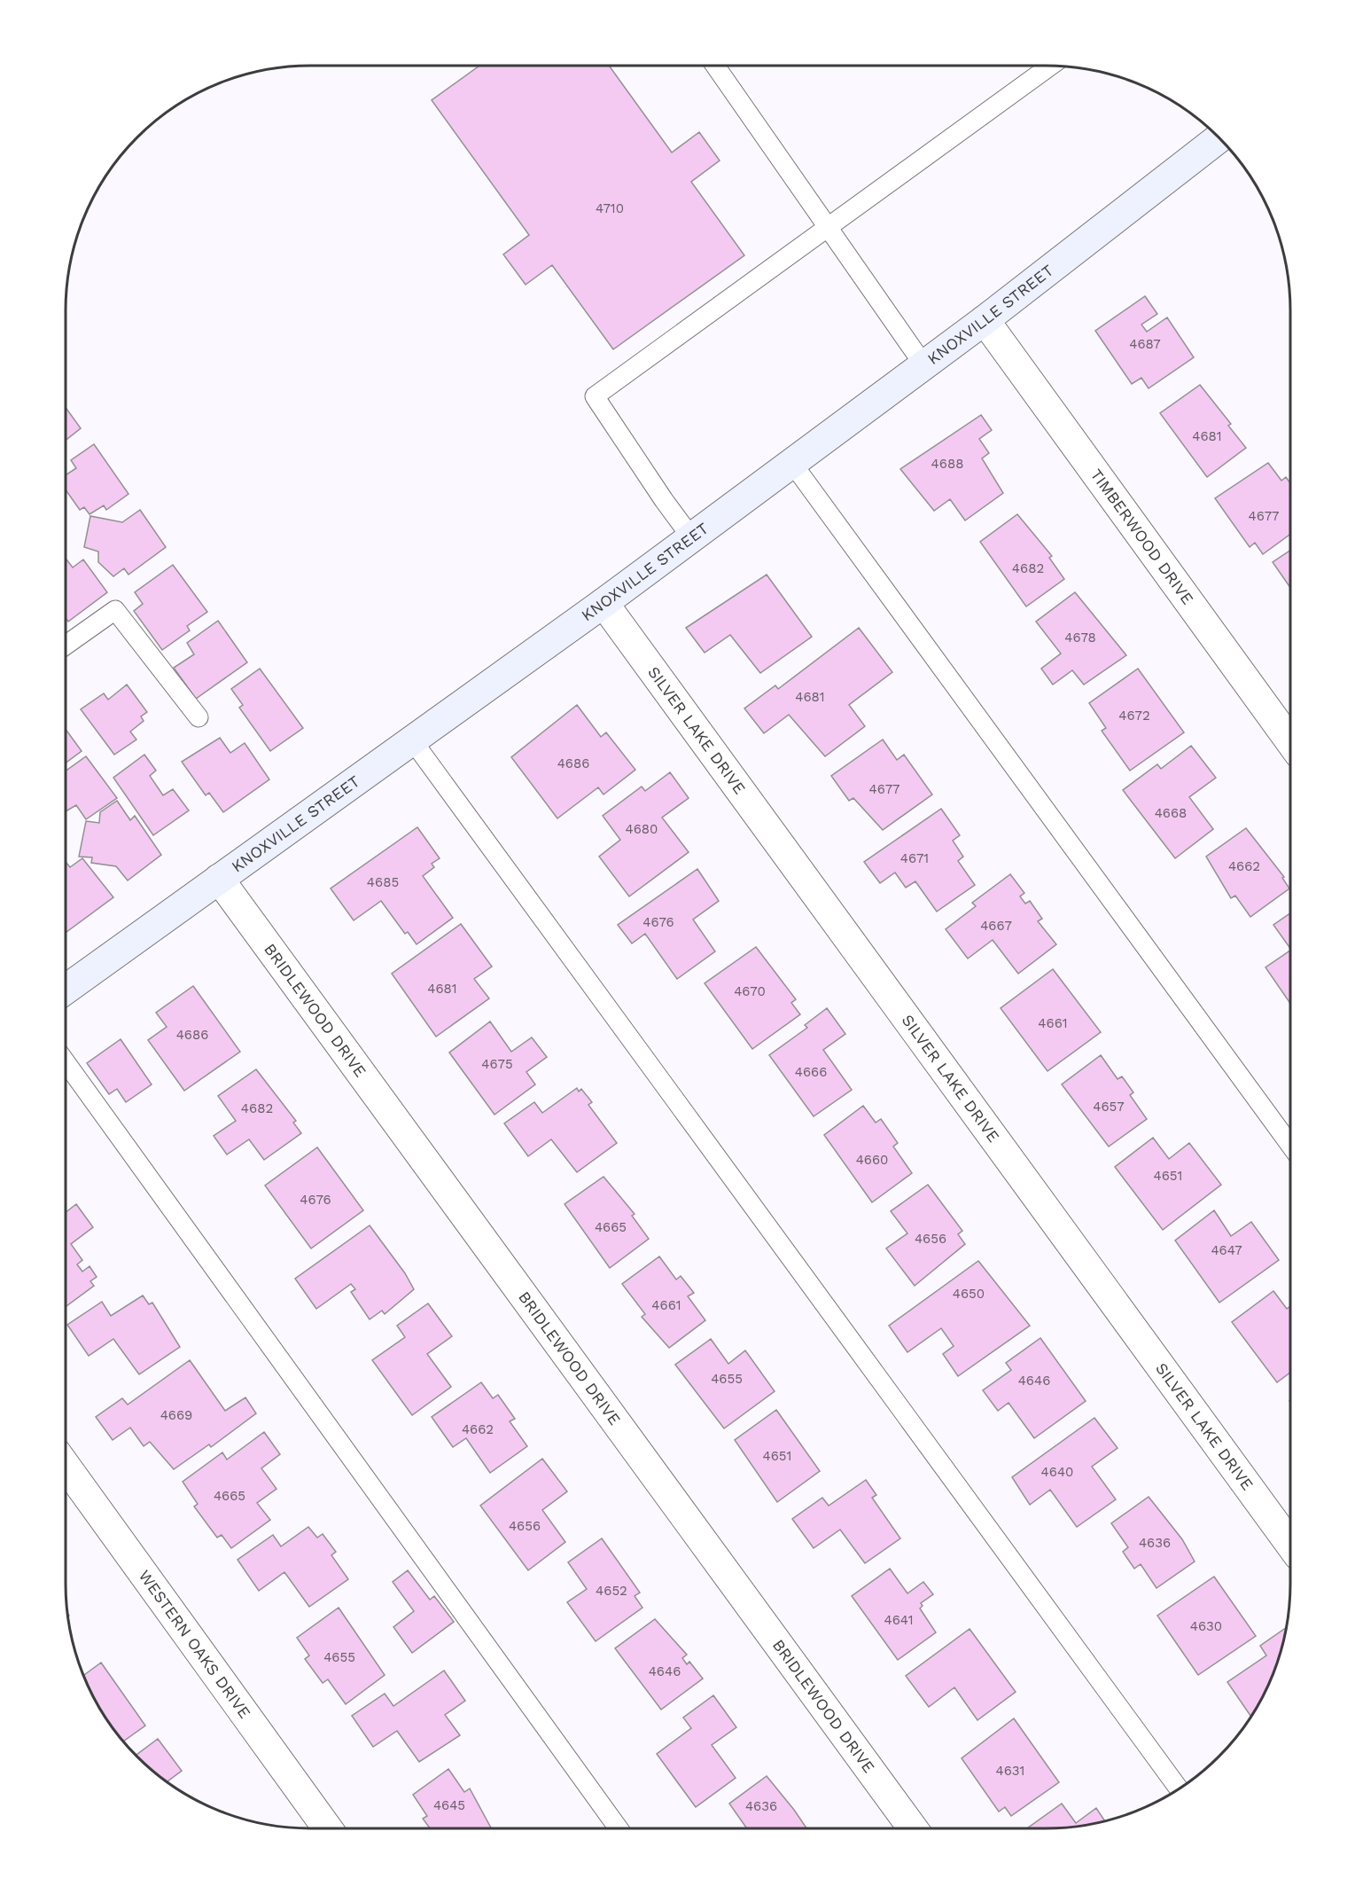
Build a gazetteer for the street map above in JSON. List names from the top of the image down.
{
  "streets": {
    "street": [
      "KNOXVILLE STREET",
      "TIMBERWOOD DRIVE",
      "SILVER LAKE DRIVE",
      "BRIDLEWOOD DRIVE",
      "WESTERN OAKS DRIVE"
    ]
  },
  "crossings": [
    ["KNOXVILLE STREET", "TIMBERWOOD DRIVE"],
    ["KNOXVILLE STREET", "SILVER LAKE DRIVE"],
    ["KNOXVILLE STREET", "BRIDLEWOOD DRIVE"]
  ],
  "house_numbers": [
    "4710",
    "4687",
    "4681",
    "4688",
    "4677",
    "4682",
    "4678",
    "4681",
    "4672",
    "4686",
    "4677",
    "4668",
    "4680",
    "4671",
    "4662",
    "4685",
    "4676",
    "4667",
    "4681",
    "4670",
    "4661",
    "4686",
    "4675",
    "4666",
    "4657",
    "4682",
    "4660",
    "4651",
    "4676",
    "4665",
    "4656",
    "4647",
    "4650",
    "4661",
    "4655",
    "4646",
    "4669",
    "4662",
    "4651",
    "4640",
    "4665",
    "4656",
    "4636",
    "4652",
    "4641",
    "4630",
    "4655",
    "4646",
    "4631",
    "4645",
    "4636"
  ]
}
